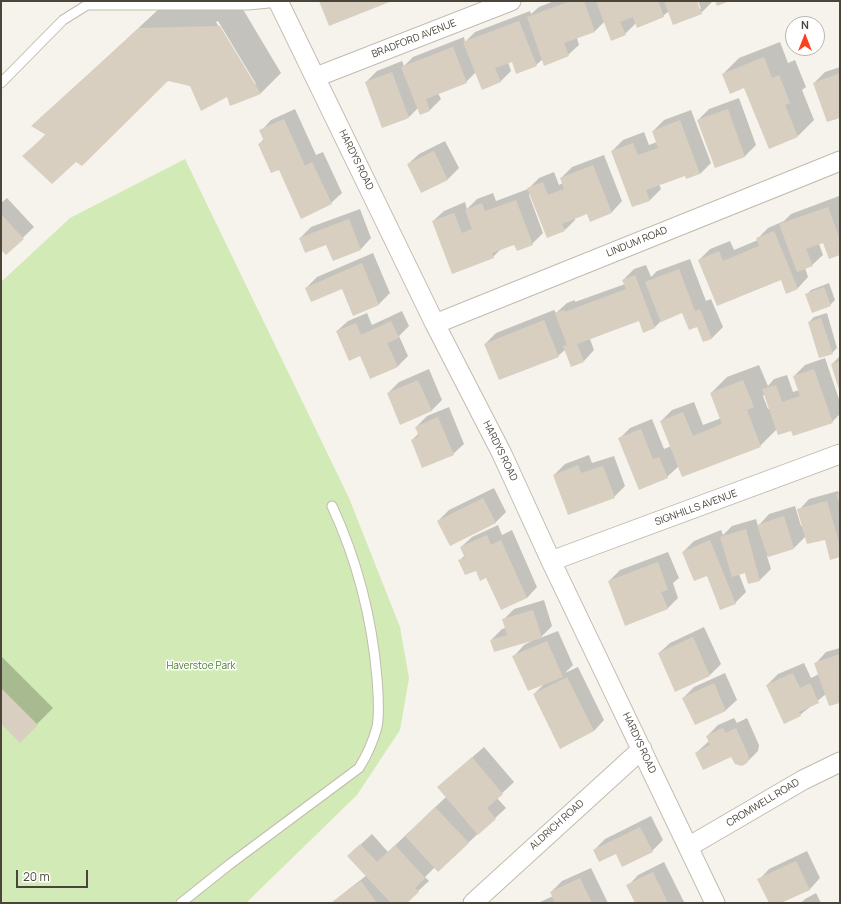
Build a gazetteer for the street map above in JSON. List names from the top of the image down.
{
  "streets": {
    "street": [
      "BRADFORD AVENUE",
      "HARDYS ROAD",
      "LINDUM ROAD",
      "SIGNHILLS AVENUE",
      "CROMWELL ROAD",
      "ALDRICH ROAD"
    ]
  },
  "crossings": [
    ["BRADFORD AVENUE", "HARDYS ROAD"],
    ["HARDYS ROAD", "LINDUM ROAD"],
    ["HARDYS ROAD", "SIGNHILLS AVENUE"],
    ["HARDYS ROAD", "CROMWELL ROAD"],
    ["HARDYS ROAD", "ALDRICH ROAD"]
  ],
  "parks": ["Haverstoe Park"],
  "scale_bar": "20 m",
  "north": "top"
}
